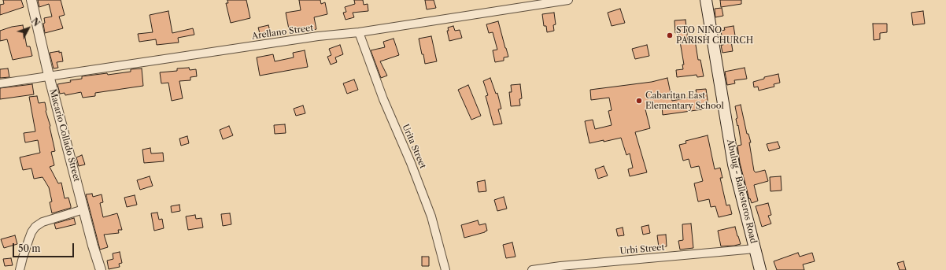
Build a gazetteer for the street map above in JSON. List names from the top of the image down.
{
  "streets": {
    "main road": ["Abulug - Ballesteros Road"],
    "street": [
      "Arellano Street",
      "Macario Collado Street",
      "Urita Street",
      "Urbi Street"
    ]
  },
  "crossings": [
    ["Arellano Street", "Macario Collado Street"],
    ["Arellano Street", "Urita Street"],
    ["Abulug - Ballesteros Road", "Urbi Street"]
  ],
  "places": ["STO NIÑO PARISH CHURCH", "Cabaritan East Elementary School"],
  "scale_bar": "50 m",
  "north": "top right"
}
